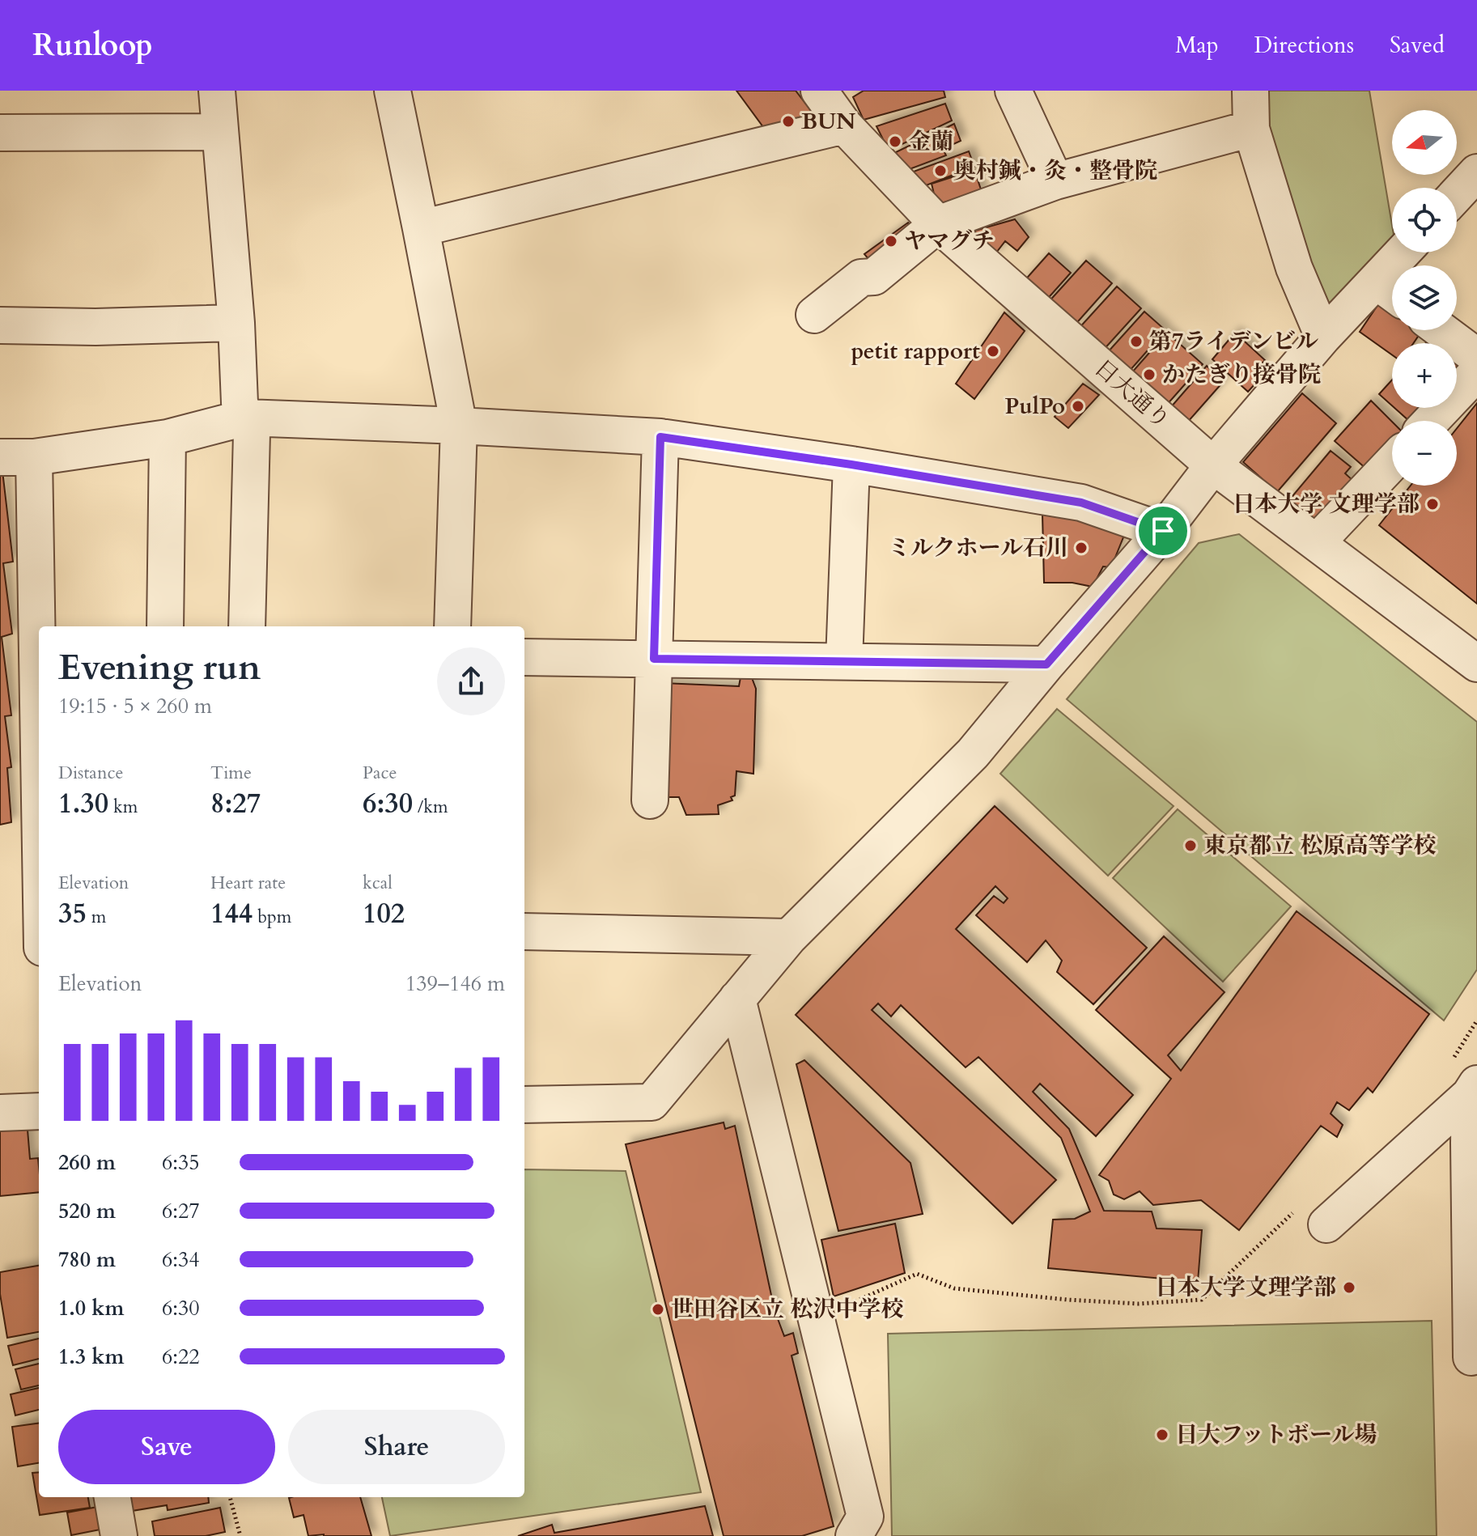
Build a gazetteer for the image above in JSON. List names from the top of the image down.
{
  "streets": {
    "street": ["日大通り"]
  },
  "places": [
    "BUN",
    "金蘭",
    "奥村鍼・灸・整骨院",
    "ヤマグチ",
    "第7ライデンビル",
    "petit rapport",
    "かたぎり接骨院",
    "PulPo",
    "日本大学 文理学部",
    "ミルクホール石川",
    "東京都立 松原高等学校",
    "日本大学文理学部",
    "世田谷区立 松沢中学校",
    "日大フットボール場"
  ],
  "north": "left",
  "page": {
    "header": "Runloop",
    "nav": ["Map", "Directions", "Saved"],
    "map_buttons": ["+", "−"],
    "heading": ["Evening run", "19:15 · 5 × 260 m"],
    "stats": [
      ["Distance", "1.30 km"],
      ["Time", "8:27"],
      ["Pace", "6:30 /km"],
      ["Elevation", "35 m"],
      ["Heart rate", "144 bpm"],
      ["kcal", "102"]
    ],
    "chart": ["Elevation", "139–146 m"],
    "list": [
      {
        "name": "260 m",
        "note": "6:35"
      },
      {
        "name": "520 m",
        "note": "6:27"
      },
      {
        "name": "780 m",
        "note": "6:34"
      },
      {
        "name": "1.0 km",
        "note": "6:30"
      },
      {
        "name": "1.3 km",
        "note": "6:22"
      }
    ],
    "buttons": ["Save", "Share"]
  }
}
